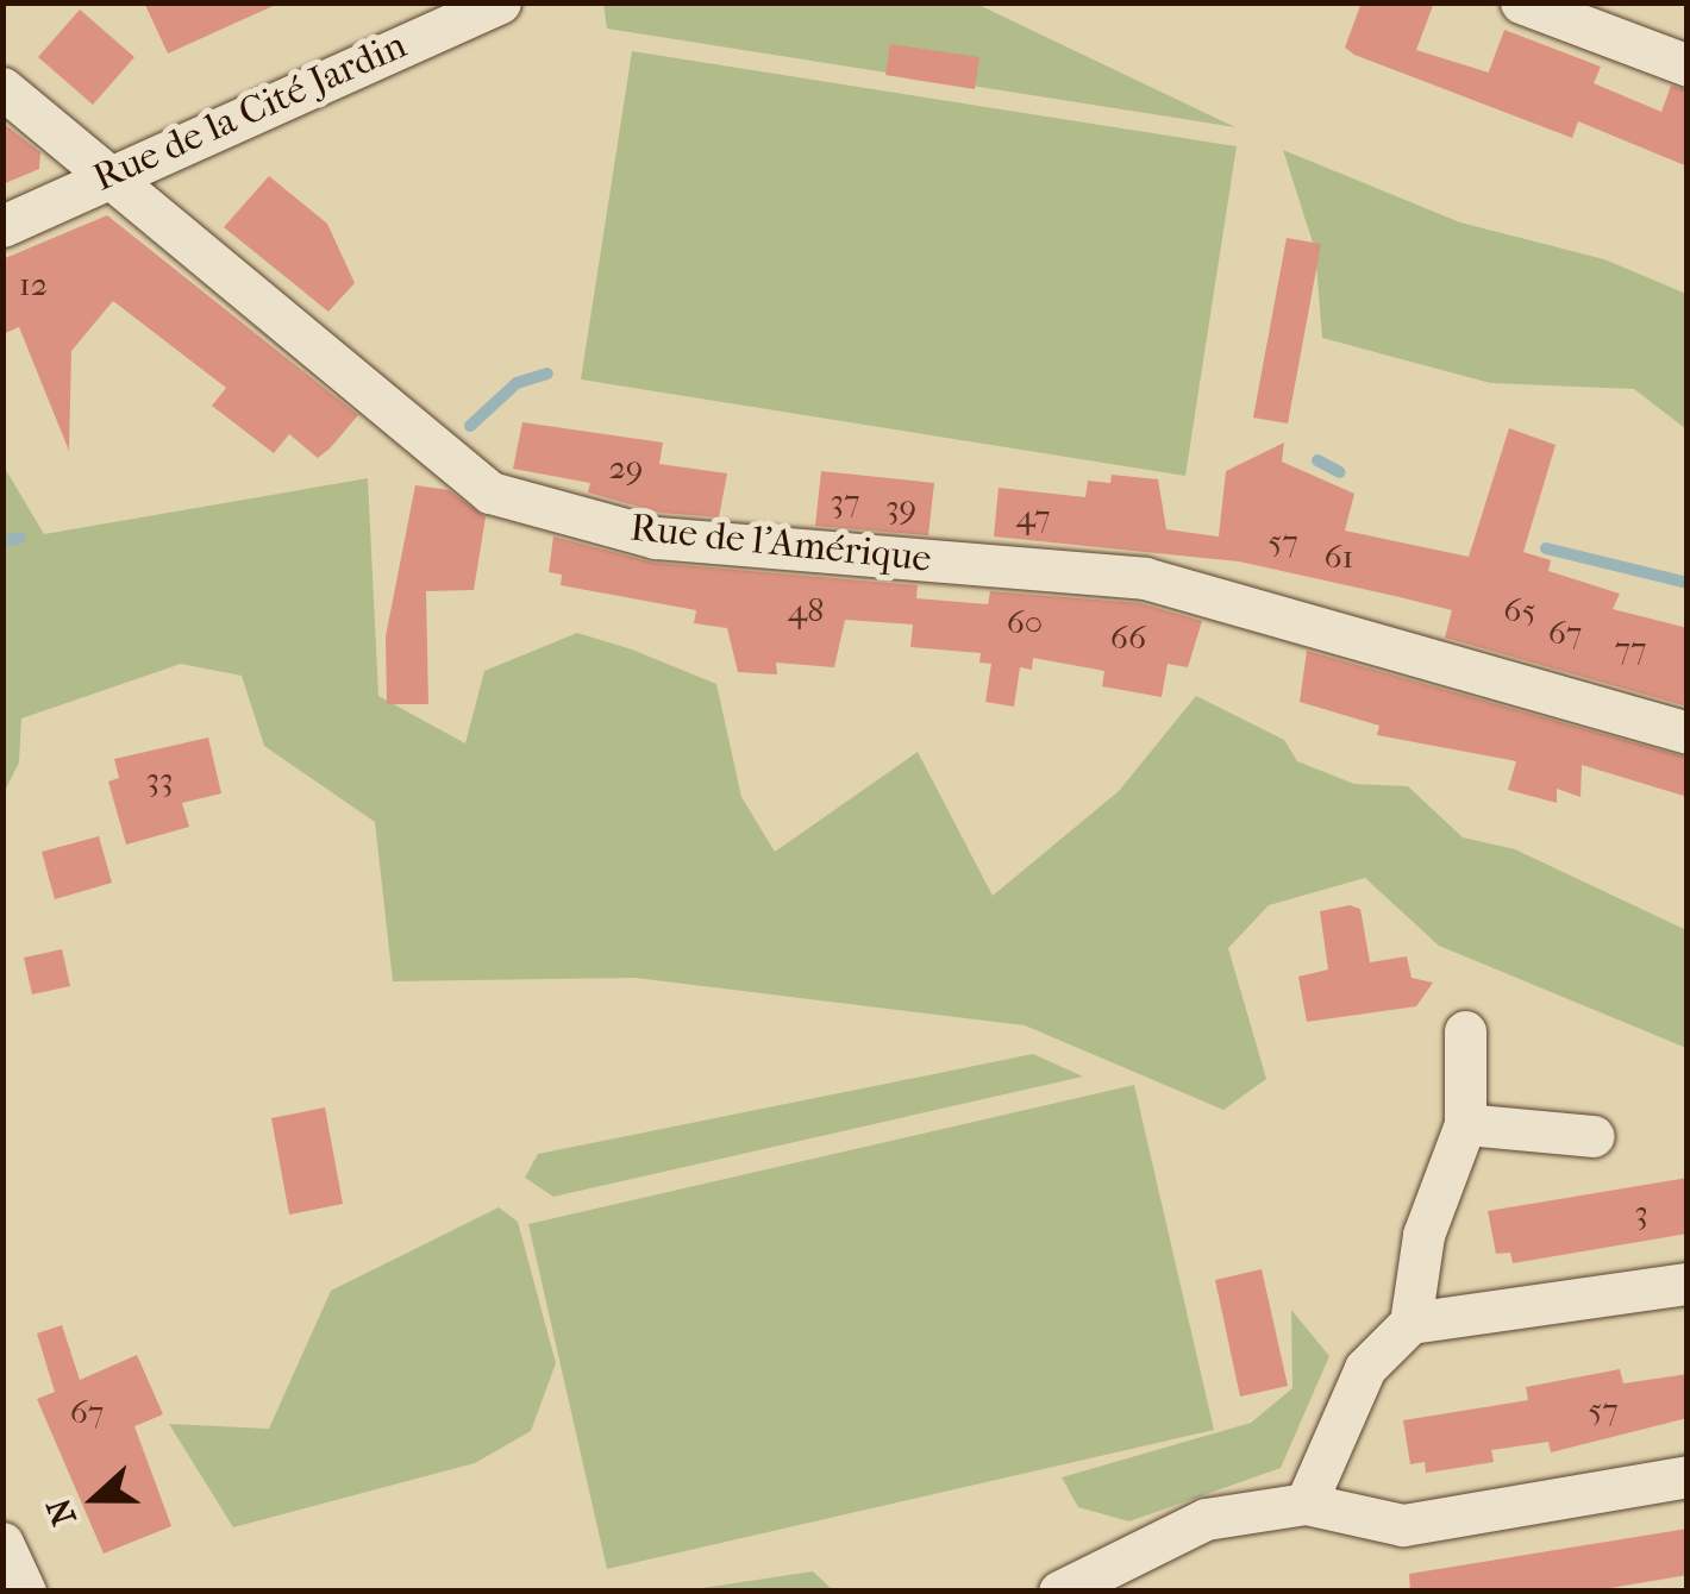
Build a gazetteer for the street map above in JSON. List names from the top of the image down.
{
  "streets": {
    "street": ["Rue de la Cité Jardin", "Rue de l'Amérique"]
  },
  "crossings": [
    ["Rue de la Cité Jardin", "Rue de l'Amérique"]
  ],
  "house_numbers": [
    "12",
    "29",
    "37",
    "39",
    "47",
    "57",
    "61",
    "48",
    "65",
    "60",
    "67",
    "66",
    "77",
    "33",
    "3",
    "57",
    "67"
  ],
  "north": "left"
}
